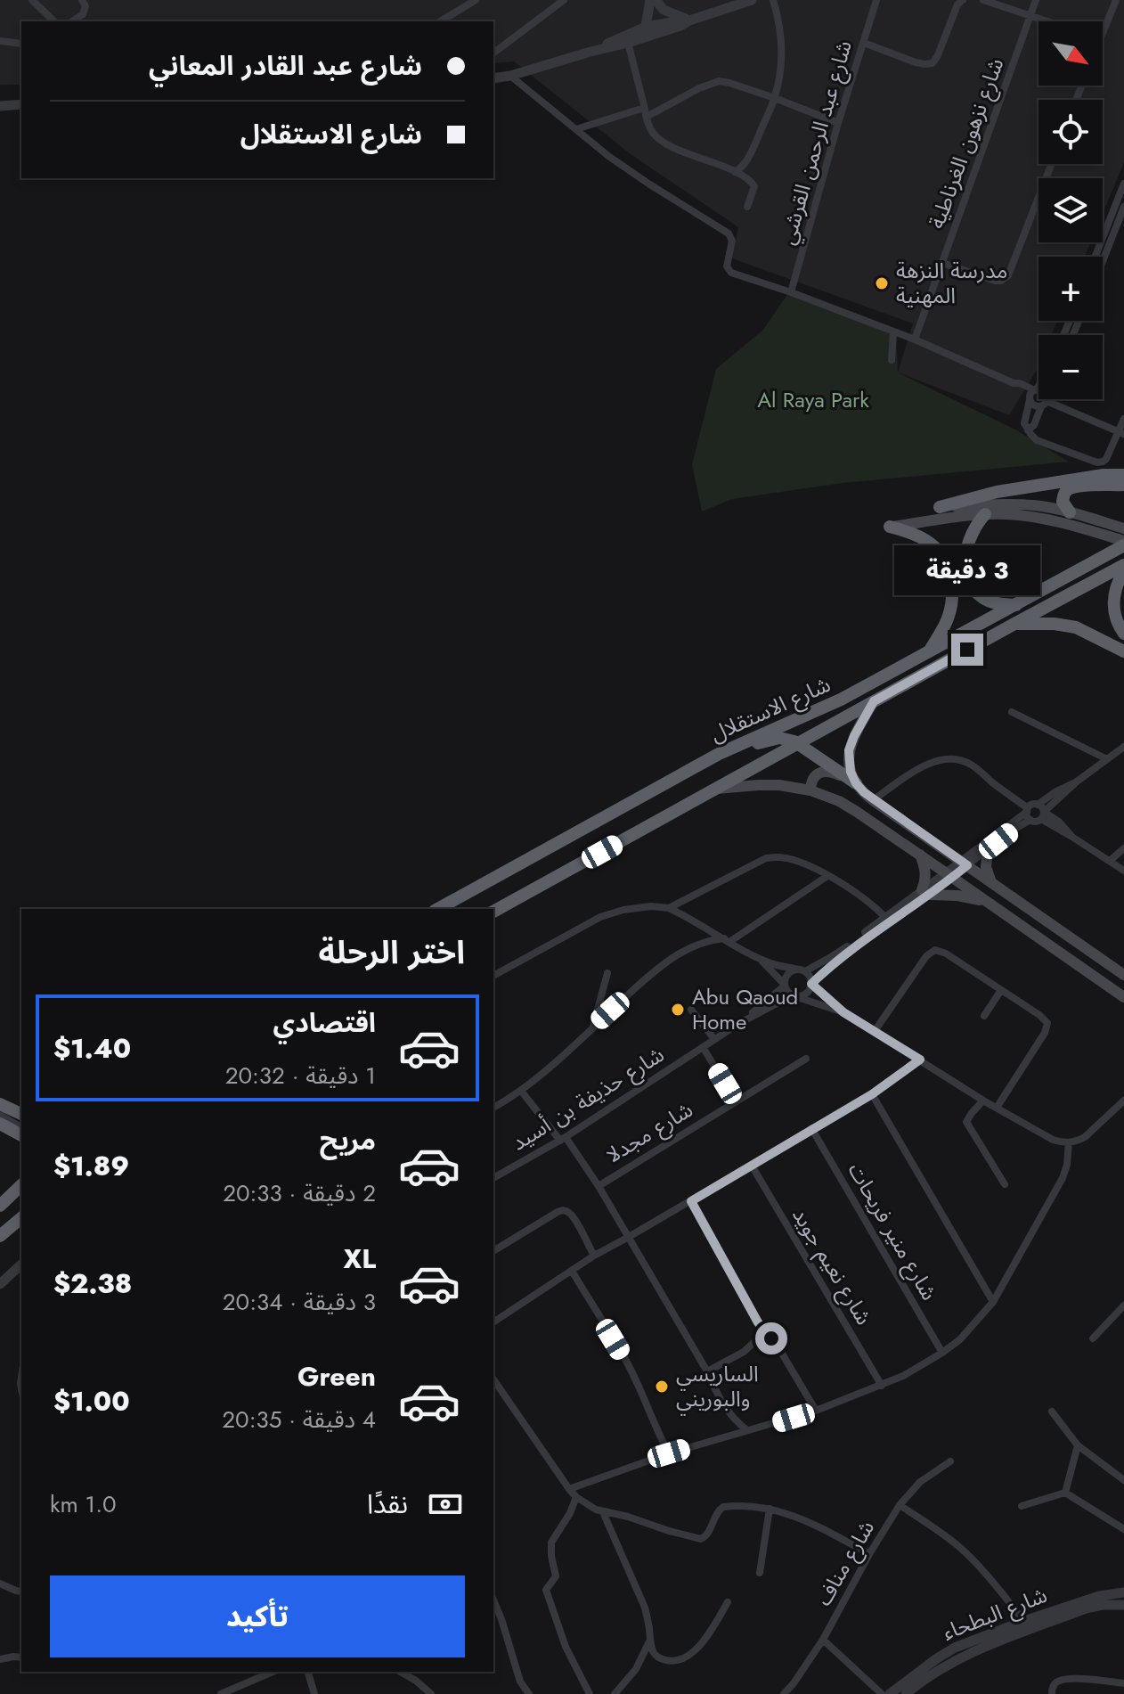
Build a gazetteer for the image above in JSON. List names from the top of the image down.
{
  "streets": {
    "highway": ["شارع الاستقلال"],
    "street": [
      "شارع عبد الرحمن القرشي",
      "شارع نزهون الغرناطية",
      "شارع حذيفة بن أسيد",
      "شارع مجدلا",
      "شارع منير فريحات",
      "شارع نعيم جويد",
      "شارع مناف",
      "شارع البطحاء"
    ]
  },
  "crossings": [
    ["شارع حذيفة بن أسيد", "شارع مجدلا"]
  ],
  "parks": ["Al Raya Park"],
  "places": ["مدرسة النزهة المهنية", "Abu Qaoud Home", "الساريسي والبوريني"],
  "north": "bottom right",
  "page": {
    "map_buttons": ["+", "−"],
    "banner": ["شارع عبد القادر المعاني", "شارع الاستقلال"],
    "bubble": "3 دقيقة",
    "heading": "اختر الرحلة",
    "list": [
      {
        "name": "اقتصادي",
        "note": "1 دقيقة · 20:32",
        "value": "$1.40"
      },
      {
        "name": "مريح",
        "note": "2 دقيقة · 20:33",
        "value": "$1.89"
      },
      {
        "name": "XL",
        "note": "3 دقيقة · 20:34",
        "value": "$2.38"
      },
      {
        "name": "Green",
        "note": "4 دقيقة · 20:35",
        "value": "$1.00"
      }
    ],
    "pay": ["نقدًا", "1.0 km"],
    "buttons": "تأكيد"
  }
}
